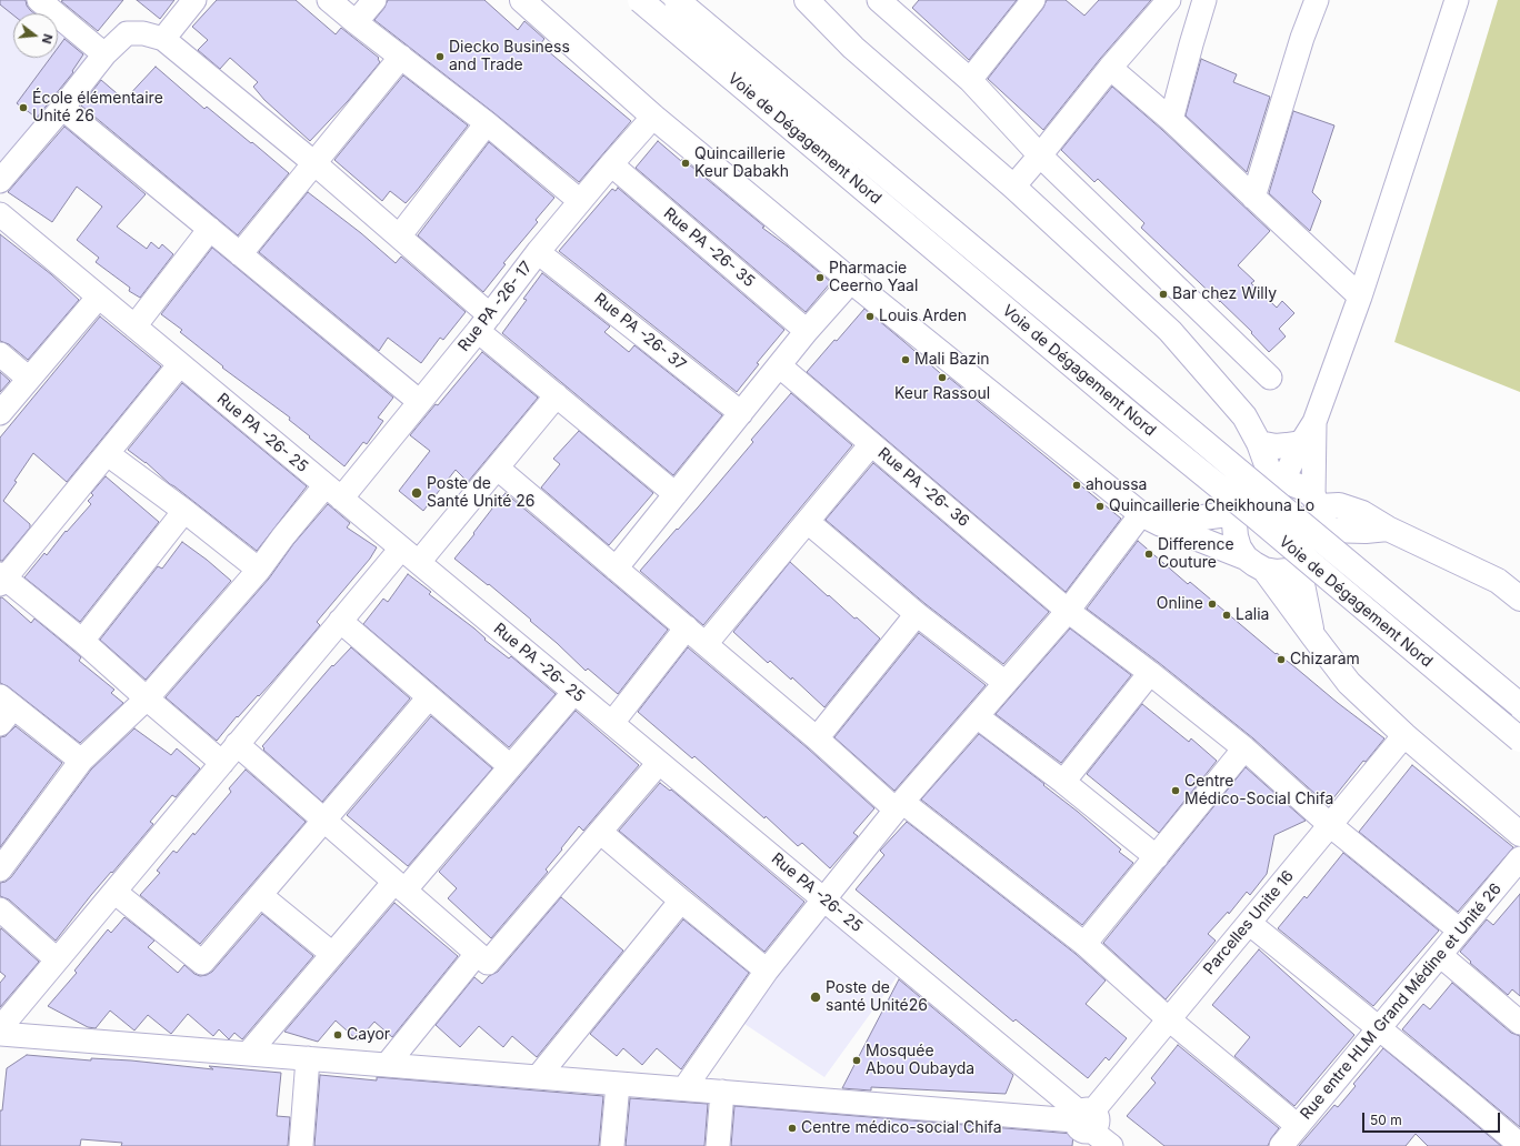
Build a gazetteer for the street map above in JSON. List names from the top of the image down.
{
  "streets": {
    "main road": ["Voie de Dégagement Nord"],
    "street": [
      "Rue PA -26- 35",
      "Rue PA -26- 17",
      "Rue PA -26- 37",
      "Rue PA -26- 25",
      "Rue PA -26- 36",
      "Parcelles Unite 16",
      "Rue entre HLM Grand Médine et Unité 26"
    ]
  },
  "crossings": [
    ["Rue PA -26- 35", "Rue PA -26- 17"],
    ["Rue PA -26- 17", "Rue PA -26- 37"],
    ["Rue PA -26- 17", "Rue PA -26- 25"],
    ["Rue PA -26- 25", "Parcelles Unite 16"],
    ["Rue PA -26- 36", "Parcelles Unite 16"],
    ["Rue PA -26- 36", "Rue entre HLM Grand Médine et Unité 26"]
  ],
  "places": [
    "Diecko Business and Trade",
    "École élémentaire Unité 26",
    "Quincaillerie Keur Dabakh",
    "Pharmacie Ceerno Yaal",
    "Bar chez Willy",
    "Louis Arden",
    "Mali Bazin",
    "Keur Rassoul",
    "ahoussa",
    "Poste de Santé Unité 26",
    "Quincaillerie Cheikhouna Lo",
    "Difference Couture",
    "Online",
    "Lalia",
    "Chizaram",
    "Centre Médico-Social Chifa",
    "Poste de santé Unité26",
    "Cayor",
    "Mosquée Abou Oubayda",
    "Centre médico-social Chifa"
  ],
  "scale_bar": "50 m",
  "north": "right"
}
